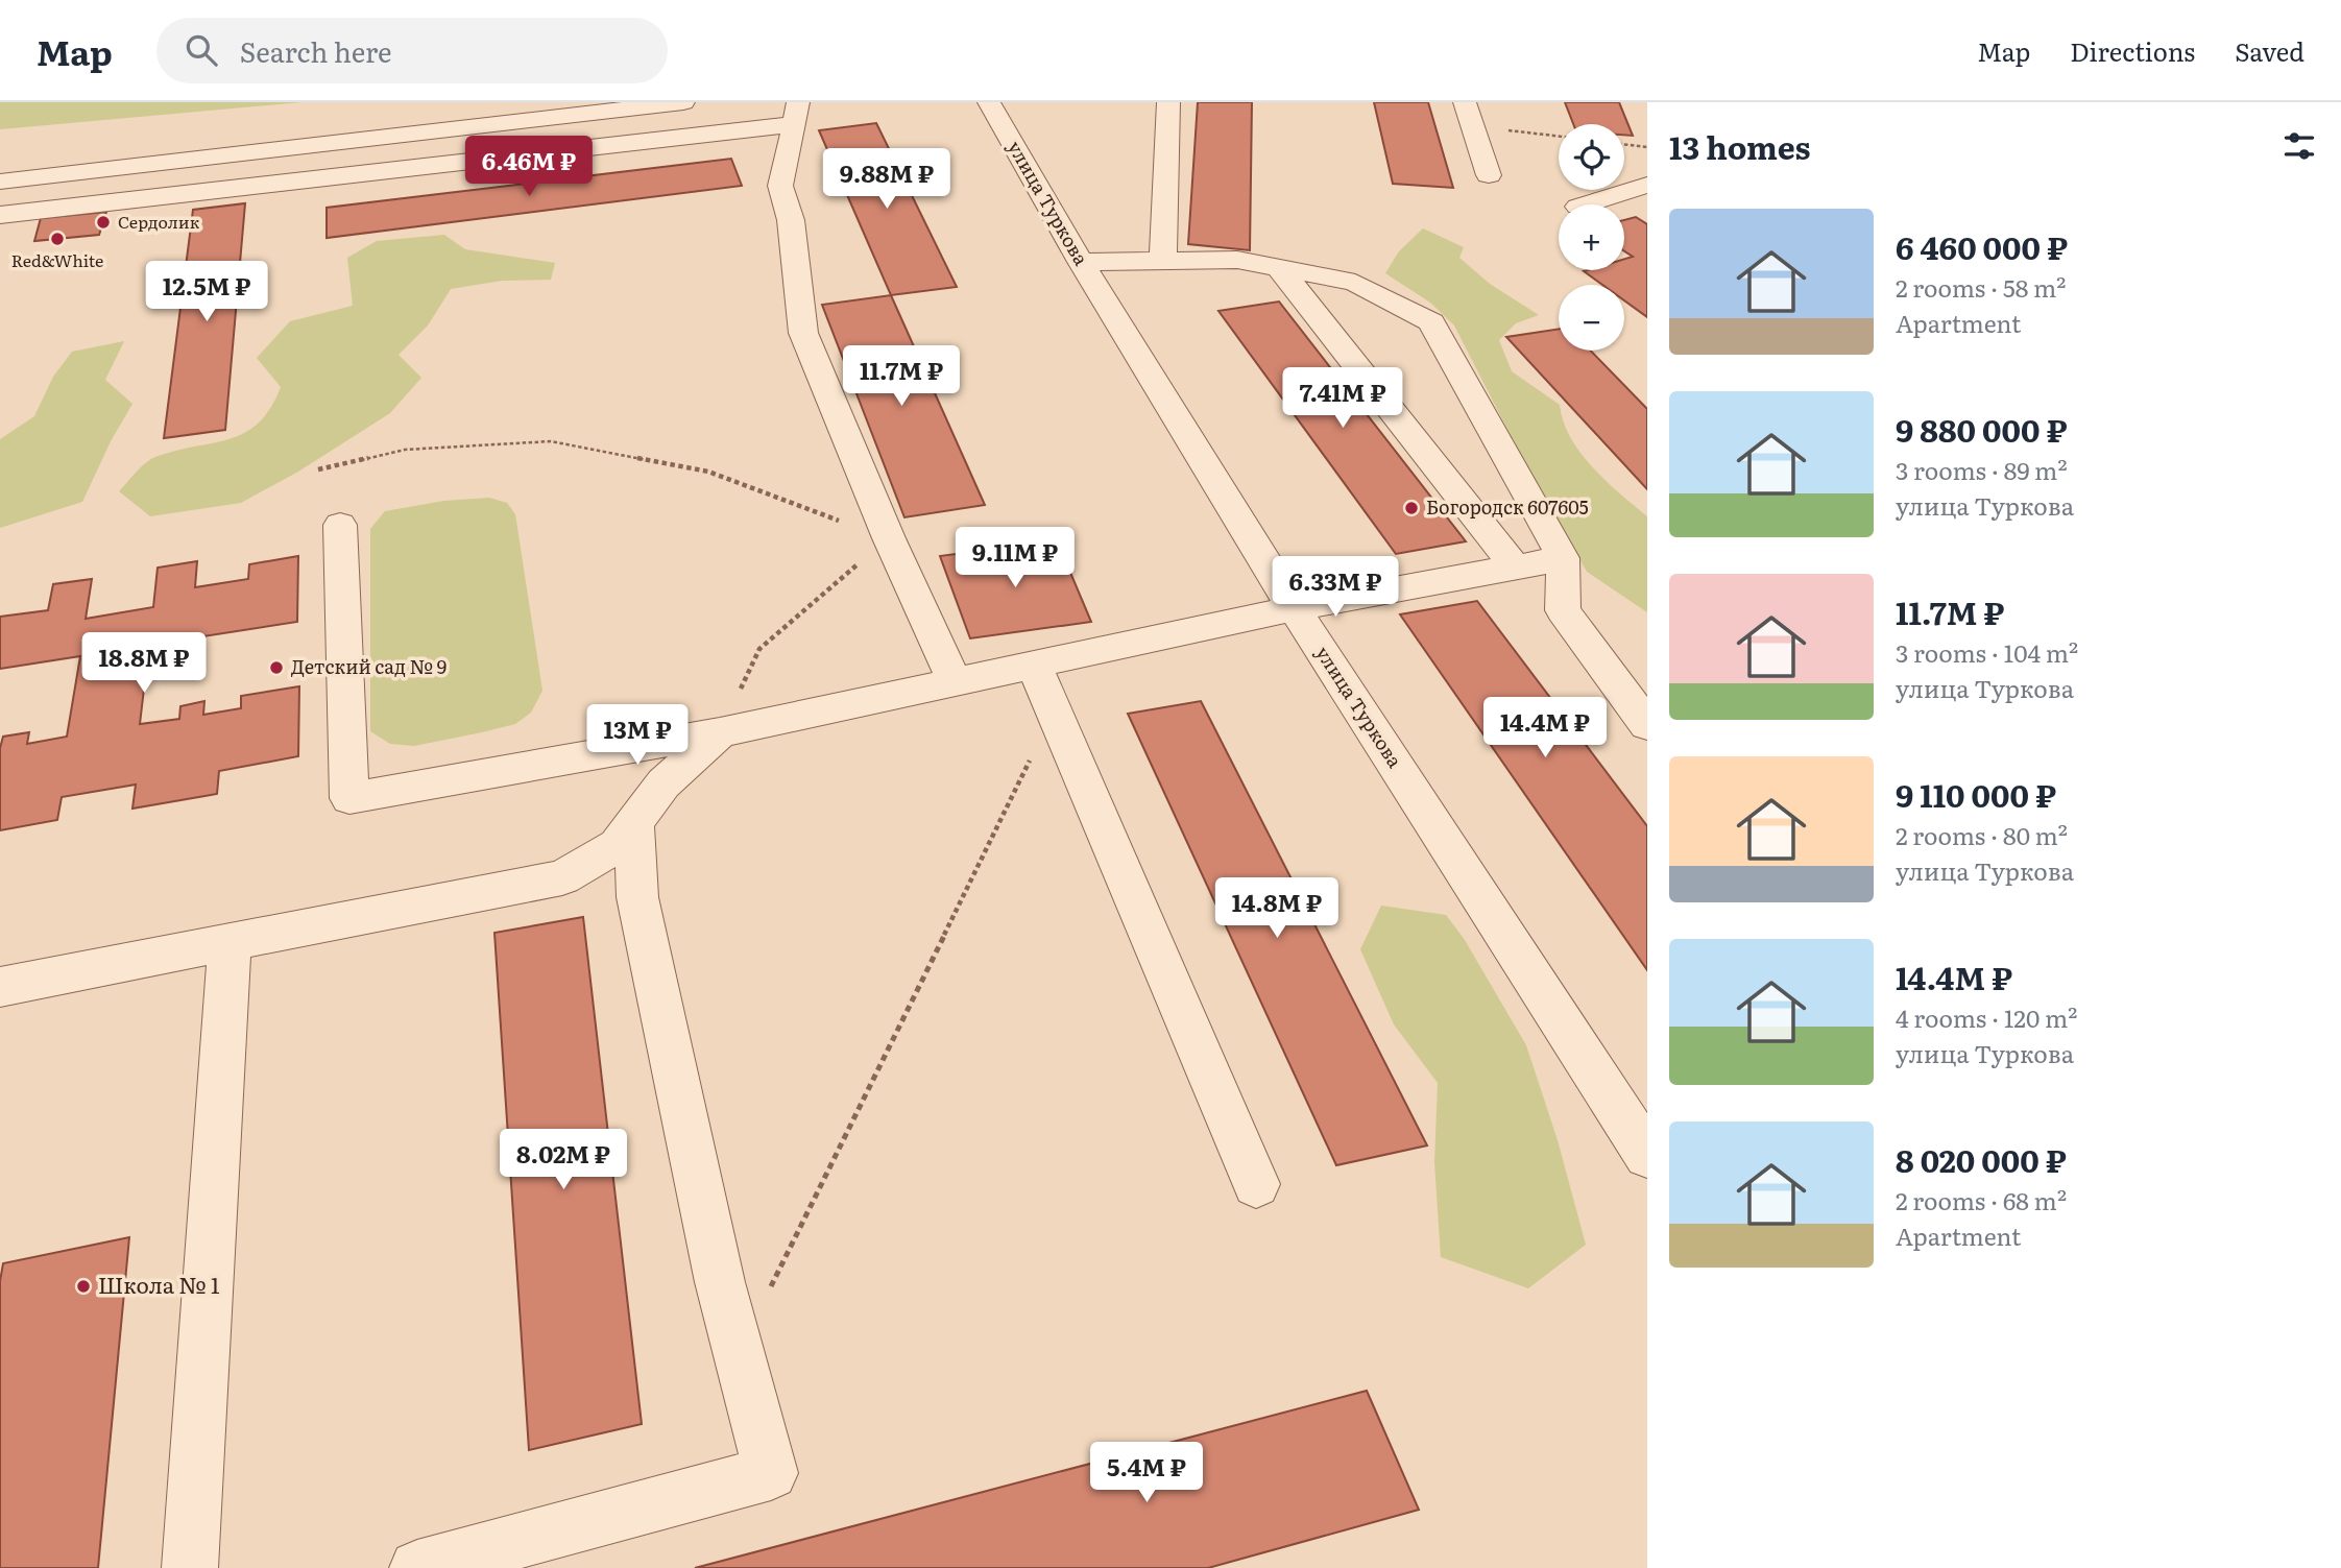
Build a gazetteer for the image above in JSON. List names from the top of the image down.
{
  "streets": {
    "street": ["улица Туркова"]
  },
  "places": [
    "Сердолик",
    "Red&White",
    "Богородск 607605",
    "Детский сад № 9",
    "Школа № 1"
  ],
  "page": {
    "header": "Map",
    "search": "Search here",
    "nav": ["Map", "Directions", "Saved"],
    "heading": "13 homes",
    "map_buttons": ["+", "−"],
    "price": [
      "6.46M ₽",
      "9.88M ₽",
      "12.5M ₽",
      "11.7M ₽",
      "7.41M ₽",
      "9.11M ₽",
      "6.33M ₽",
      "18.8M ₽",
      "14.4M ₽",
      "13M ₽",
      "14.8M ₽",
      "8.02M ₽",
      "5.4M ₽"
    ],
    "list": [
      {
        "name": "6 460 000 ₽",
        "note": "2 rooms · 58 m² · Apartment"
      },
      {
        "name": "9 880 000 ₽",
        "note": "3 rooms · 89 m² · улица Туркова"
      },
      {
        "name": "11.7M ₽",
        "note": "3 rooms · 104 m² · улица Туркова"
      },
      {
        "name": "9 110 000 ₽",
        "note": "2 rooms · 80 m² · улица Туркова"
      },
      {
        "name": "14.4M ₽",
        "note": "4 rooms · 120 m² · улица Туркова"
      },
      {
        "name": "8 020 000 ₽",
        "note": "2 rooms · 68 m² · Apartment"
      }
    ]
  }
}
